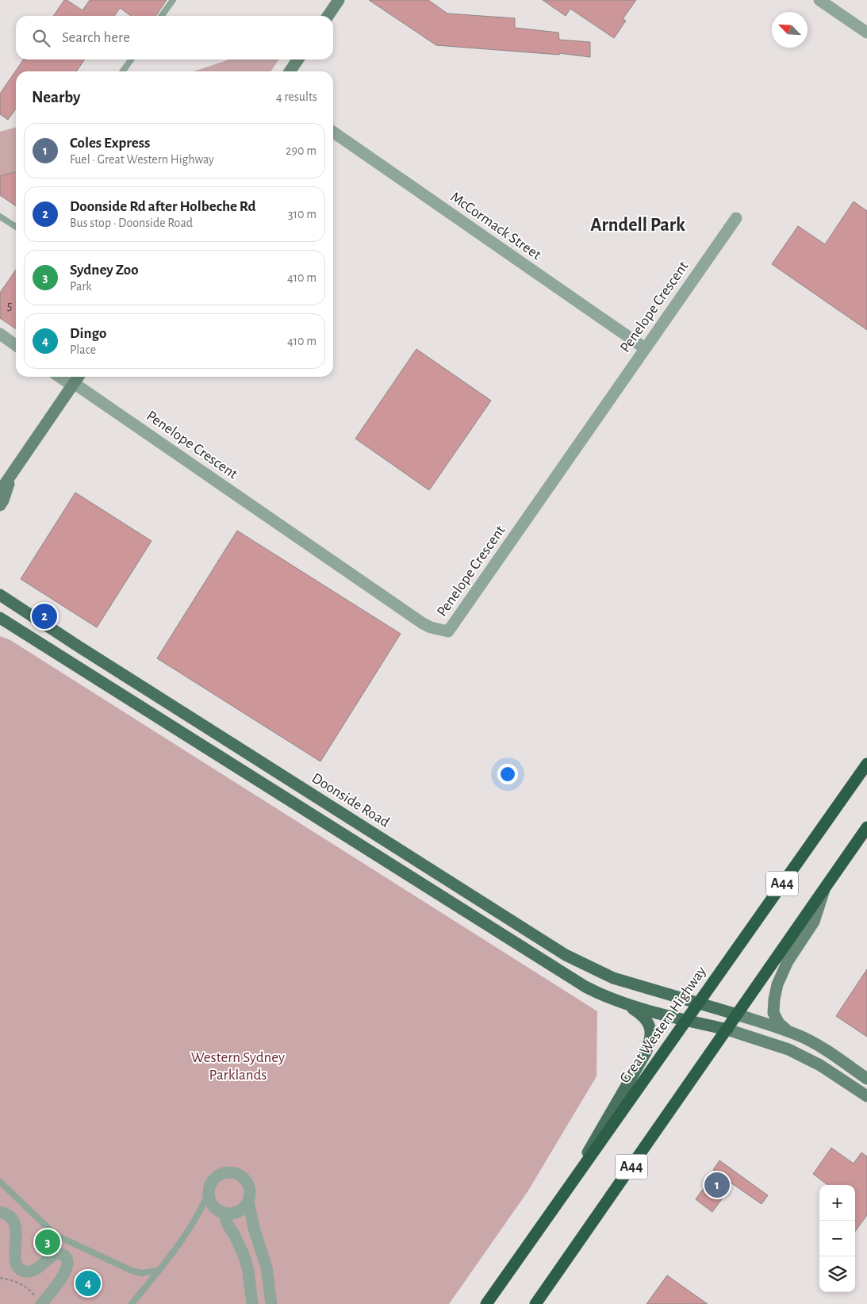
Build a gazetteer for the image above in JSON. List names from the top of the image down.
{
  "streets": {
    "highway": ["A44", "Great Western Highway"],
    "main road": ["Doonside Road"],
    "street": ["McCormack Street", "Penelope Crescent"]
  },
  "crossings": [
    ["McCormack Street", "Penelope Crescent"],
    ["Doonside Road", "A44"],
    ["Doonside Road", "Great Western Highway"]
  ],
  "districts": ["Arndell Park"],
  "parks": ["Western Sydney Parklands"],
  "house_numbers": ["5"],
  "north": "top left",
  "page": {
    "search": "Search here",
    "heading": ["Nearby", "4 results"],
    "list": [
      {
        "mark": "1",
        "name": "Coles Express",
        "note": "Fuel · Great Western Highway",
        "value": "290 m"
      },
      {
        "mark": "2",
        "name": "Doonside Rd after Holbeche Rd",
        "note": "Bus stop · Doonside Road",
        "value": "310 m"
      },
      {
        "mark": "3",
        "name": "Sydney Zoo",
        "note": "Park",
        "value": "410 m"
      },
      {
        "mark": "4",
        "name": "Dingo",
        "note": "Place",
        "value": "410 m"
      }
    ],
    "pins": [
      "2",
      "1",
      "3",
      "4"
    ],
    "map_buttons": ["+", "−"]
  }
}
